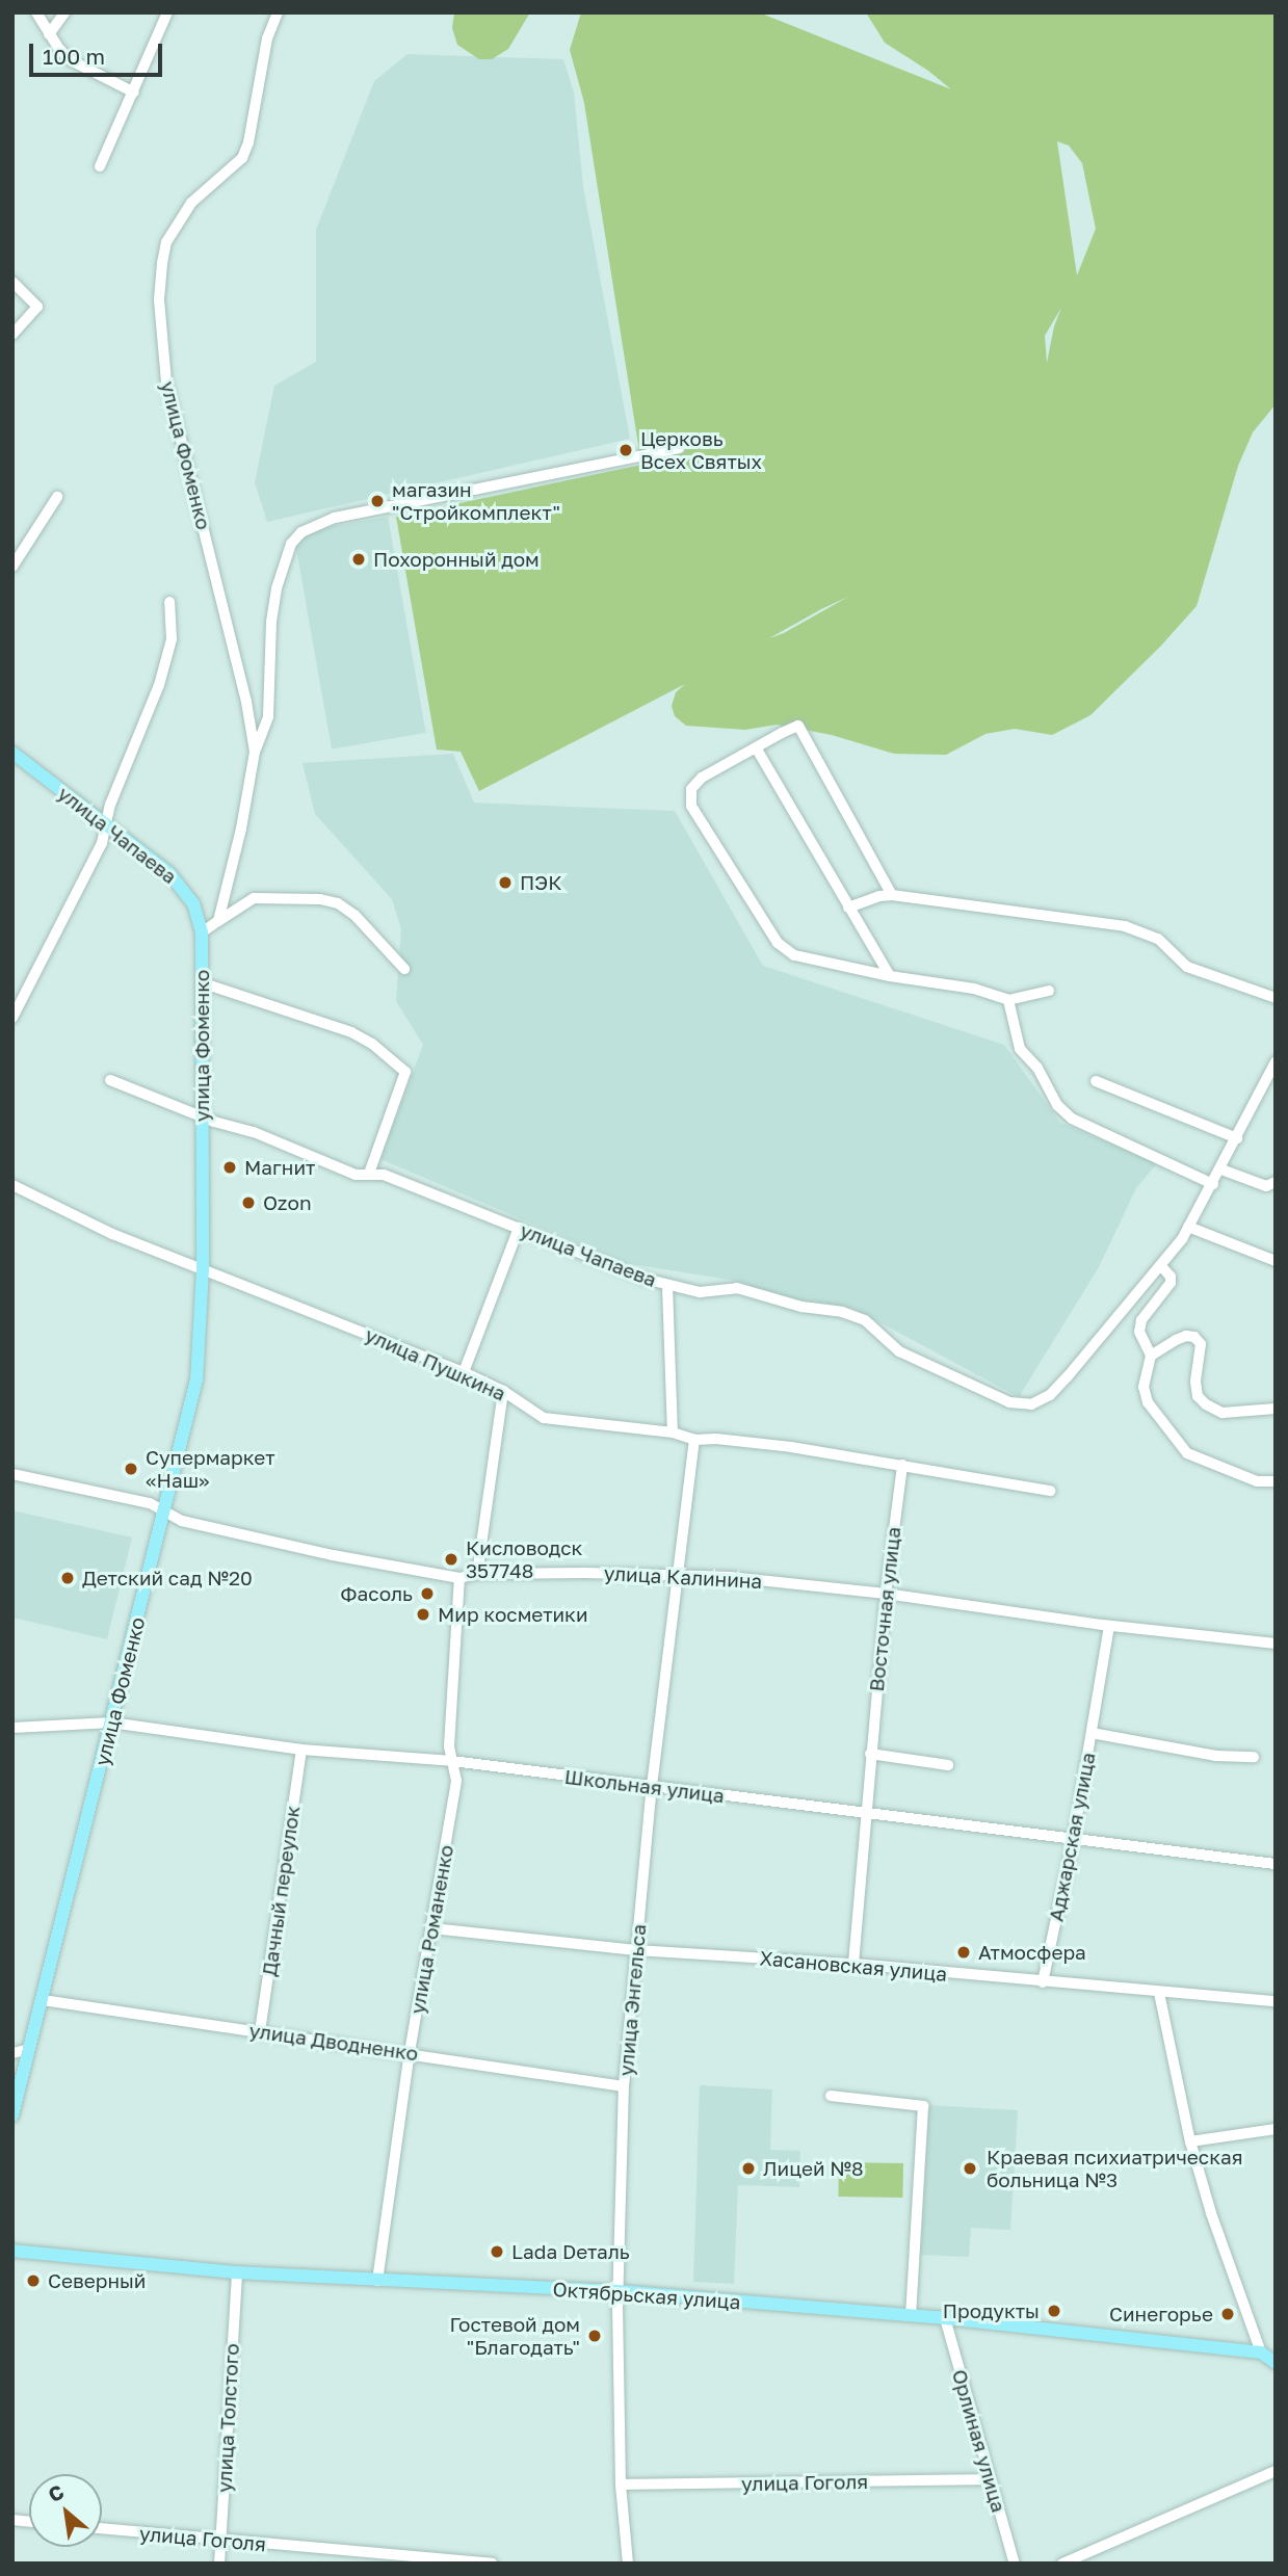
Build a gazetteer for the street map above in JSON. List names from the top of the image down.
{
  "streets": {
    "main road": ["улица Фоменко", "улица Чапаева", "Октябрьская улица"],
    "street": [
      "улица Пушкина",
      "улица Калинина",
      "Восточная улица",
      "Школьная улица",
      "Аджарская улица",
      "Дачный переулок",
      "улица Романенко",
      "Хасановская улица",
      "улица Энгельса",
      "улица Дводненко",
      "улица Толстого",
      "Орлиная улица",
      "улица Гоголя"
    ]
  },
  "crossings": [
    ["улица Фоменко", "улица Чапаева"],
    ["улица Фоменко", "улица Пушкина"],
    ["улица Фоменко", "улица Калинина"],
    ["улица Фоменко", "Школьная улица"],
    ["улица Фоменко", "улица Дводненко"],
    ["улица Пушкина", "Восточная улица"],
    ["улица Пушкина", "улица Энгельса"],
    ["улица Калинина", "Восточная улица"],
    ["улица Калинина", "Аджарская улица"],
    ["улица Калинина", "улица Романенко"],
    ["улица Калинина", "улица Энгельса"],
    ["Восточная улица", "Школьная улица"],
    ["Восточная улица", "Хасановская улица"],
    ["Школьная улица", "Аджарская улица"],
    ["Школьная улица", "Дачный переулок"],
    ["Школьная улица", "улица Романенко"],
    ["Школьная улица", "улица Энгельса"],
    ["Аджарская улица", "Хасановская улица"],
    ["Дачный переулок", "улица Дводненко"],
    ["улица Романенко", "Хасановская улица"],
    ["улица Романенко", "улица Дводненко"],
    ["улица Романенко", "Октябрьская улица"],
    ["Хасановская улица", "улица Энгельса"],
    ["улица Энгельса", "улица Дводненко"],
    ["улица Энгельса", "Октябрьская улица"],
    ["улица Энгельса", "улица Гоголя"],
    ["Октябрьская улица", "улица Толстого"],
    ["Октябрьская улица", "Орлиная улица"],
    ["улица Толстого", "улица Гоголя"],
    ["Орлиная улица", "улица Гоголя"]
  ],
  "places": [
    "Церковь Всех Святых",
    "магазин \"Стройкомплект\"",
    "Похоронный дом",
    "ПЭК",
    "Магнит",
    "Ozon",
    "Супермаркет «Наш»",
    "Кисловодск 357748",
    "Детский сад №20",
    "Фасоль",
    "Мир косметики",
    "Атмосфера",
    "Лицей №8",
    "Краевая психиатрическая больница №3",
    "Lada Dеталь",
    "Северный",
    "Продукты",
    "Синегорье",
    "Гостевой дом \"Благодать\""
  ],
  "scale_bar": "100 m",
  "north": "top left"
}
